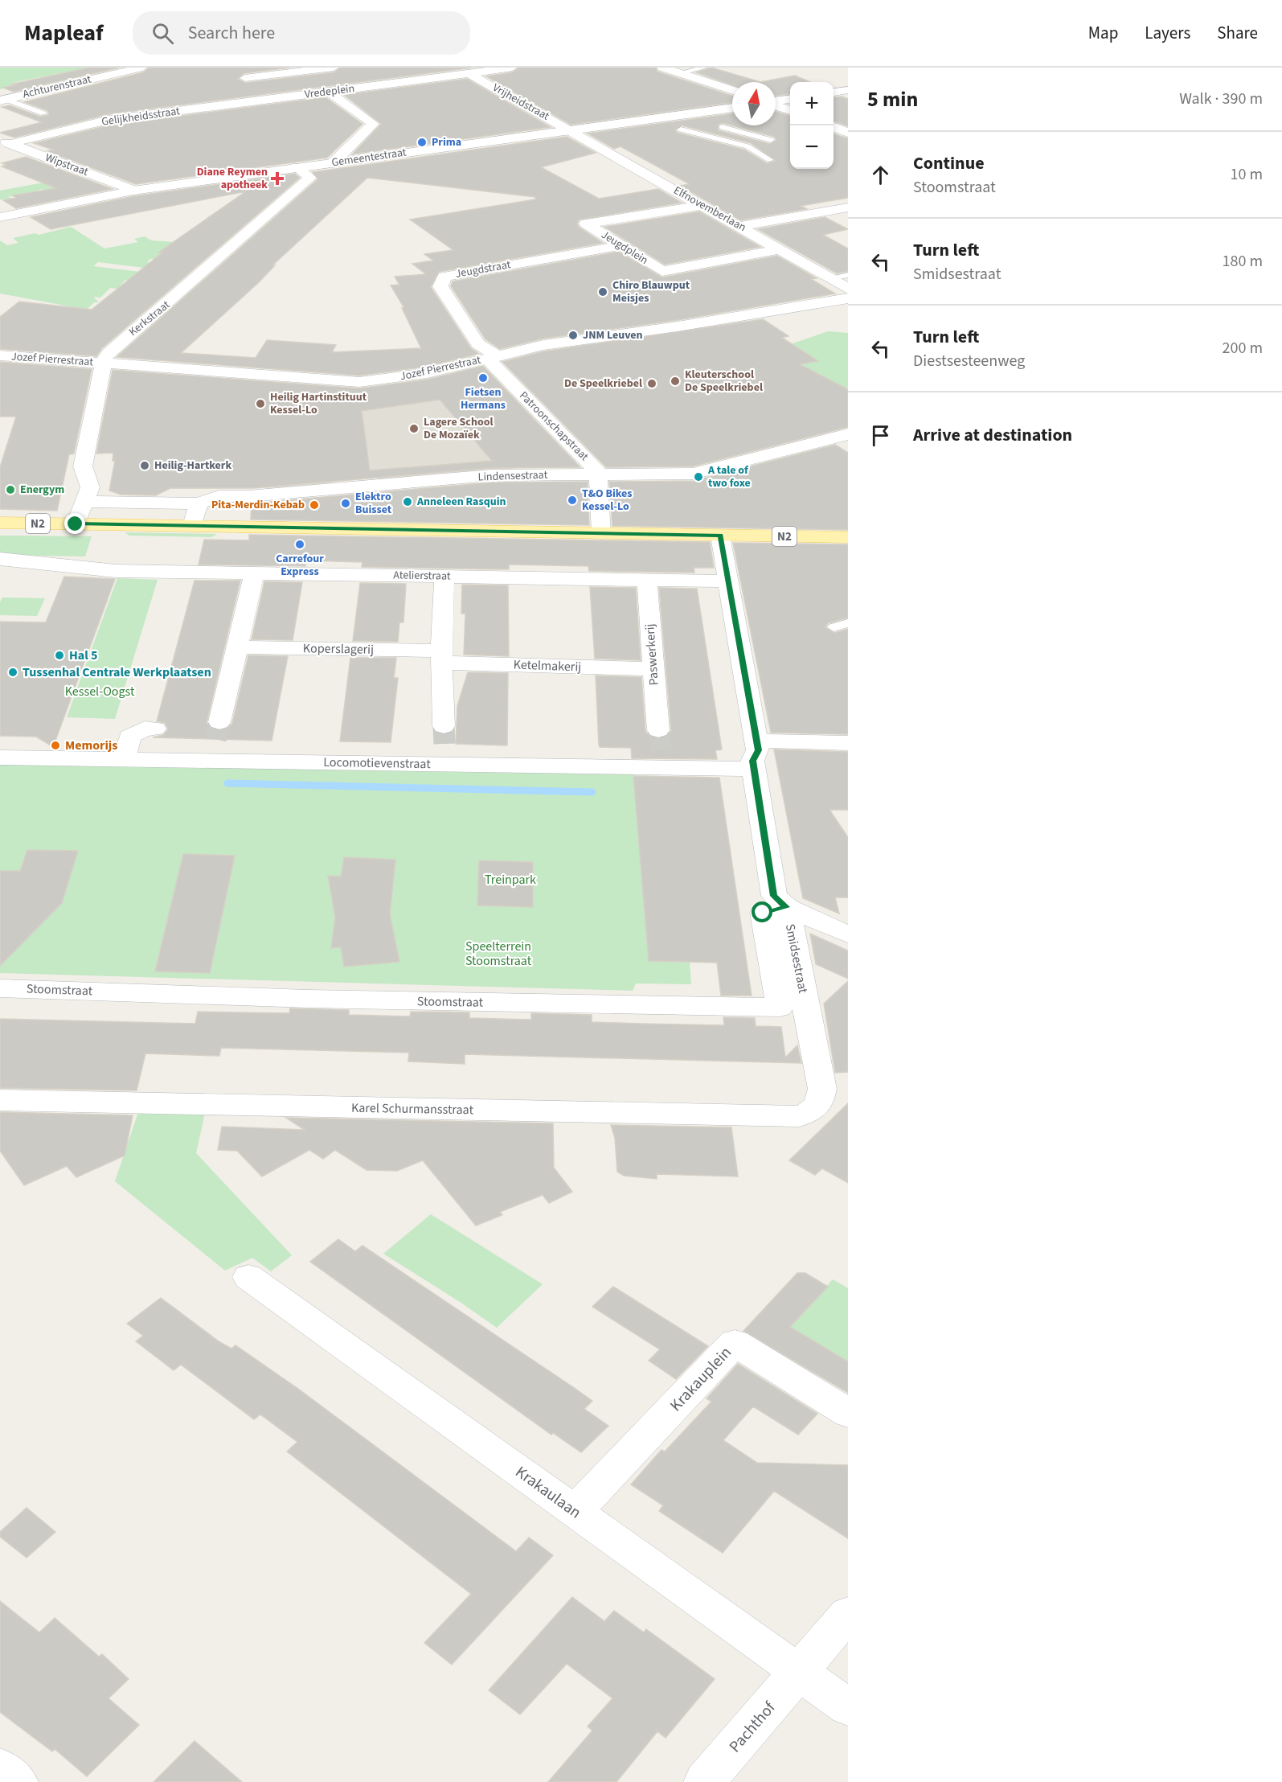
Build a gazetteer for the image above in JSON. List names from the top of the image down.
{
  "streets": {
    "main road": ["N2"],
    "street": [
      "Achturenstraat",
      "Vredeplein",
      "Vrijheidstraat",
      "Gelijkheidsstraat",
      "Gemeentestraat",
      "Wipstraat",
      "Elfnovemberlaan",
      "Jeugdplein",
      "Jeugdstraat",
      "Kerkstraat",
      "Jozef Pierrestraat",
      "Patroonschapstraat",
      "Lindensestraat",
      "Atelierstraat",
      "Koperslagerij",
      "Paswerkerij",
      "Ketelmakerij",
      "Locomotievenstraat",
      "Smidsestraat",
      "Stoomstraat",
      "Karel Schurmansstraat",
      "Krakauplein",
      "Krakaulaan",
      "Pachthof"
    ]
  },
  "crossings": [
    ["Vredeplein", "Gelijkheidsstraat"],
    ["Vrijheidstraat", "Gemeentestraat"],
    ["Vrijheidstraat", "Elfnovemberlaan"],
    ["Gelijkheidsstraat", "Wipstraat"],
    ["Gemeentestraat", "Wipstraat"],
    ["Gemeentestraat", "Elfnovemberlaan"],
    ["Gemeentestraat", "Kerkstraat"],
    ["Elfnovemberlaan", "Jeugdplein"],
    ["Jeugdplein", "Jeugdstraat"],
    ["Jeugdstraat", "Jozef Pierrestraat"],
    ["Jeugdstraat", "Patroonschapstraat"],
    ["Kerkstraat", "Jozef Pierrestraat"],
    ["Kerkstraat", "N2"],
    ["Jozef Pierrestraat", "Patroonschapstraat"],
    ["Patroonschapstraat", "Lindensestraat"],
    ["N2", "Smidsestraat"],
    ["Atelierstraat", "Paswerkerij"],
    ["Atelierstraat", "Smidsestraat"],
    ["Koperslagerij", "Ketelmakerij"],
    ["Paswerkerij", "Ketelmakerij"],
    ["Paswerkerij", "Locomotievenstraat"],
    ["Locomotievenstraat", "Smidsestraat"],
    ["Smidsestraat", "Stoomstraat"],
    ["Smidsestraat", "Karel Schurmansstraat"],
    ["Krakauplein", "Krakaulaan"],
    ["Krakaulaan", "Pachthof"]
  ],
  "parks": ["Kessel-Oogst", "Treinpark", "Speelterrein Stoomstraat"],
  "places": {
    "other": [
      "Prima",
      "Chiro Blauwput Meisjes",
      "JNM Leuven",
      "Fietsen Hermans",
      "Kleuterschool De Speelkriebel",
      "De Speelkriebel",
      "Heilig Hartinstituut Kessel-Lo",
      "Lagere School De Mozaïek",
      "Heilig-Hartkerk",
      "A tale of two foxe",
      "Energym",
      "T&O Bikes Kessel-Lo",
      "Anneleen Rasquin",
      "Elektro Buisset",
      "Pita-Merdin-Kebab",
      "Carrefour Express",
      "Hal 5",
      "Tussenhal Centrale Werkplaatsen",
      "Memorijs"
    ],
    "health": ["Diane Reymen apotheek"]
  },
  "north": "top",
  "page": {
    "header": "Mapleaf",
    "search": "Search here",
    "nav": ["Map", "Layers", "Share"],
    "heading": ["5 min", "Walk · 390 m"],
    "map_buttons": ["+", "−"],
    "list": [
      ["Continue", "Stoomstraat", "10 m"],
      ["Turn left", "Smidsestraat", "180 m"],
      ["Turn left", "Diestsesteenweg", "200 m"],
      "Arrive at destination"
    ]
  }
}
